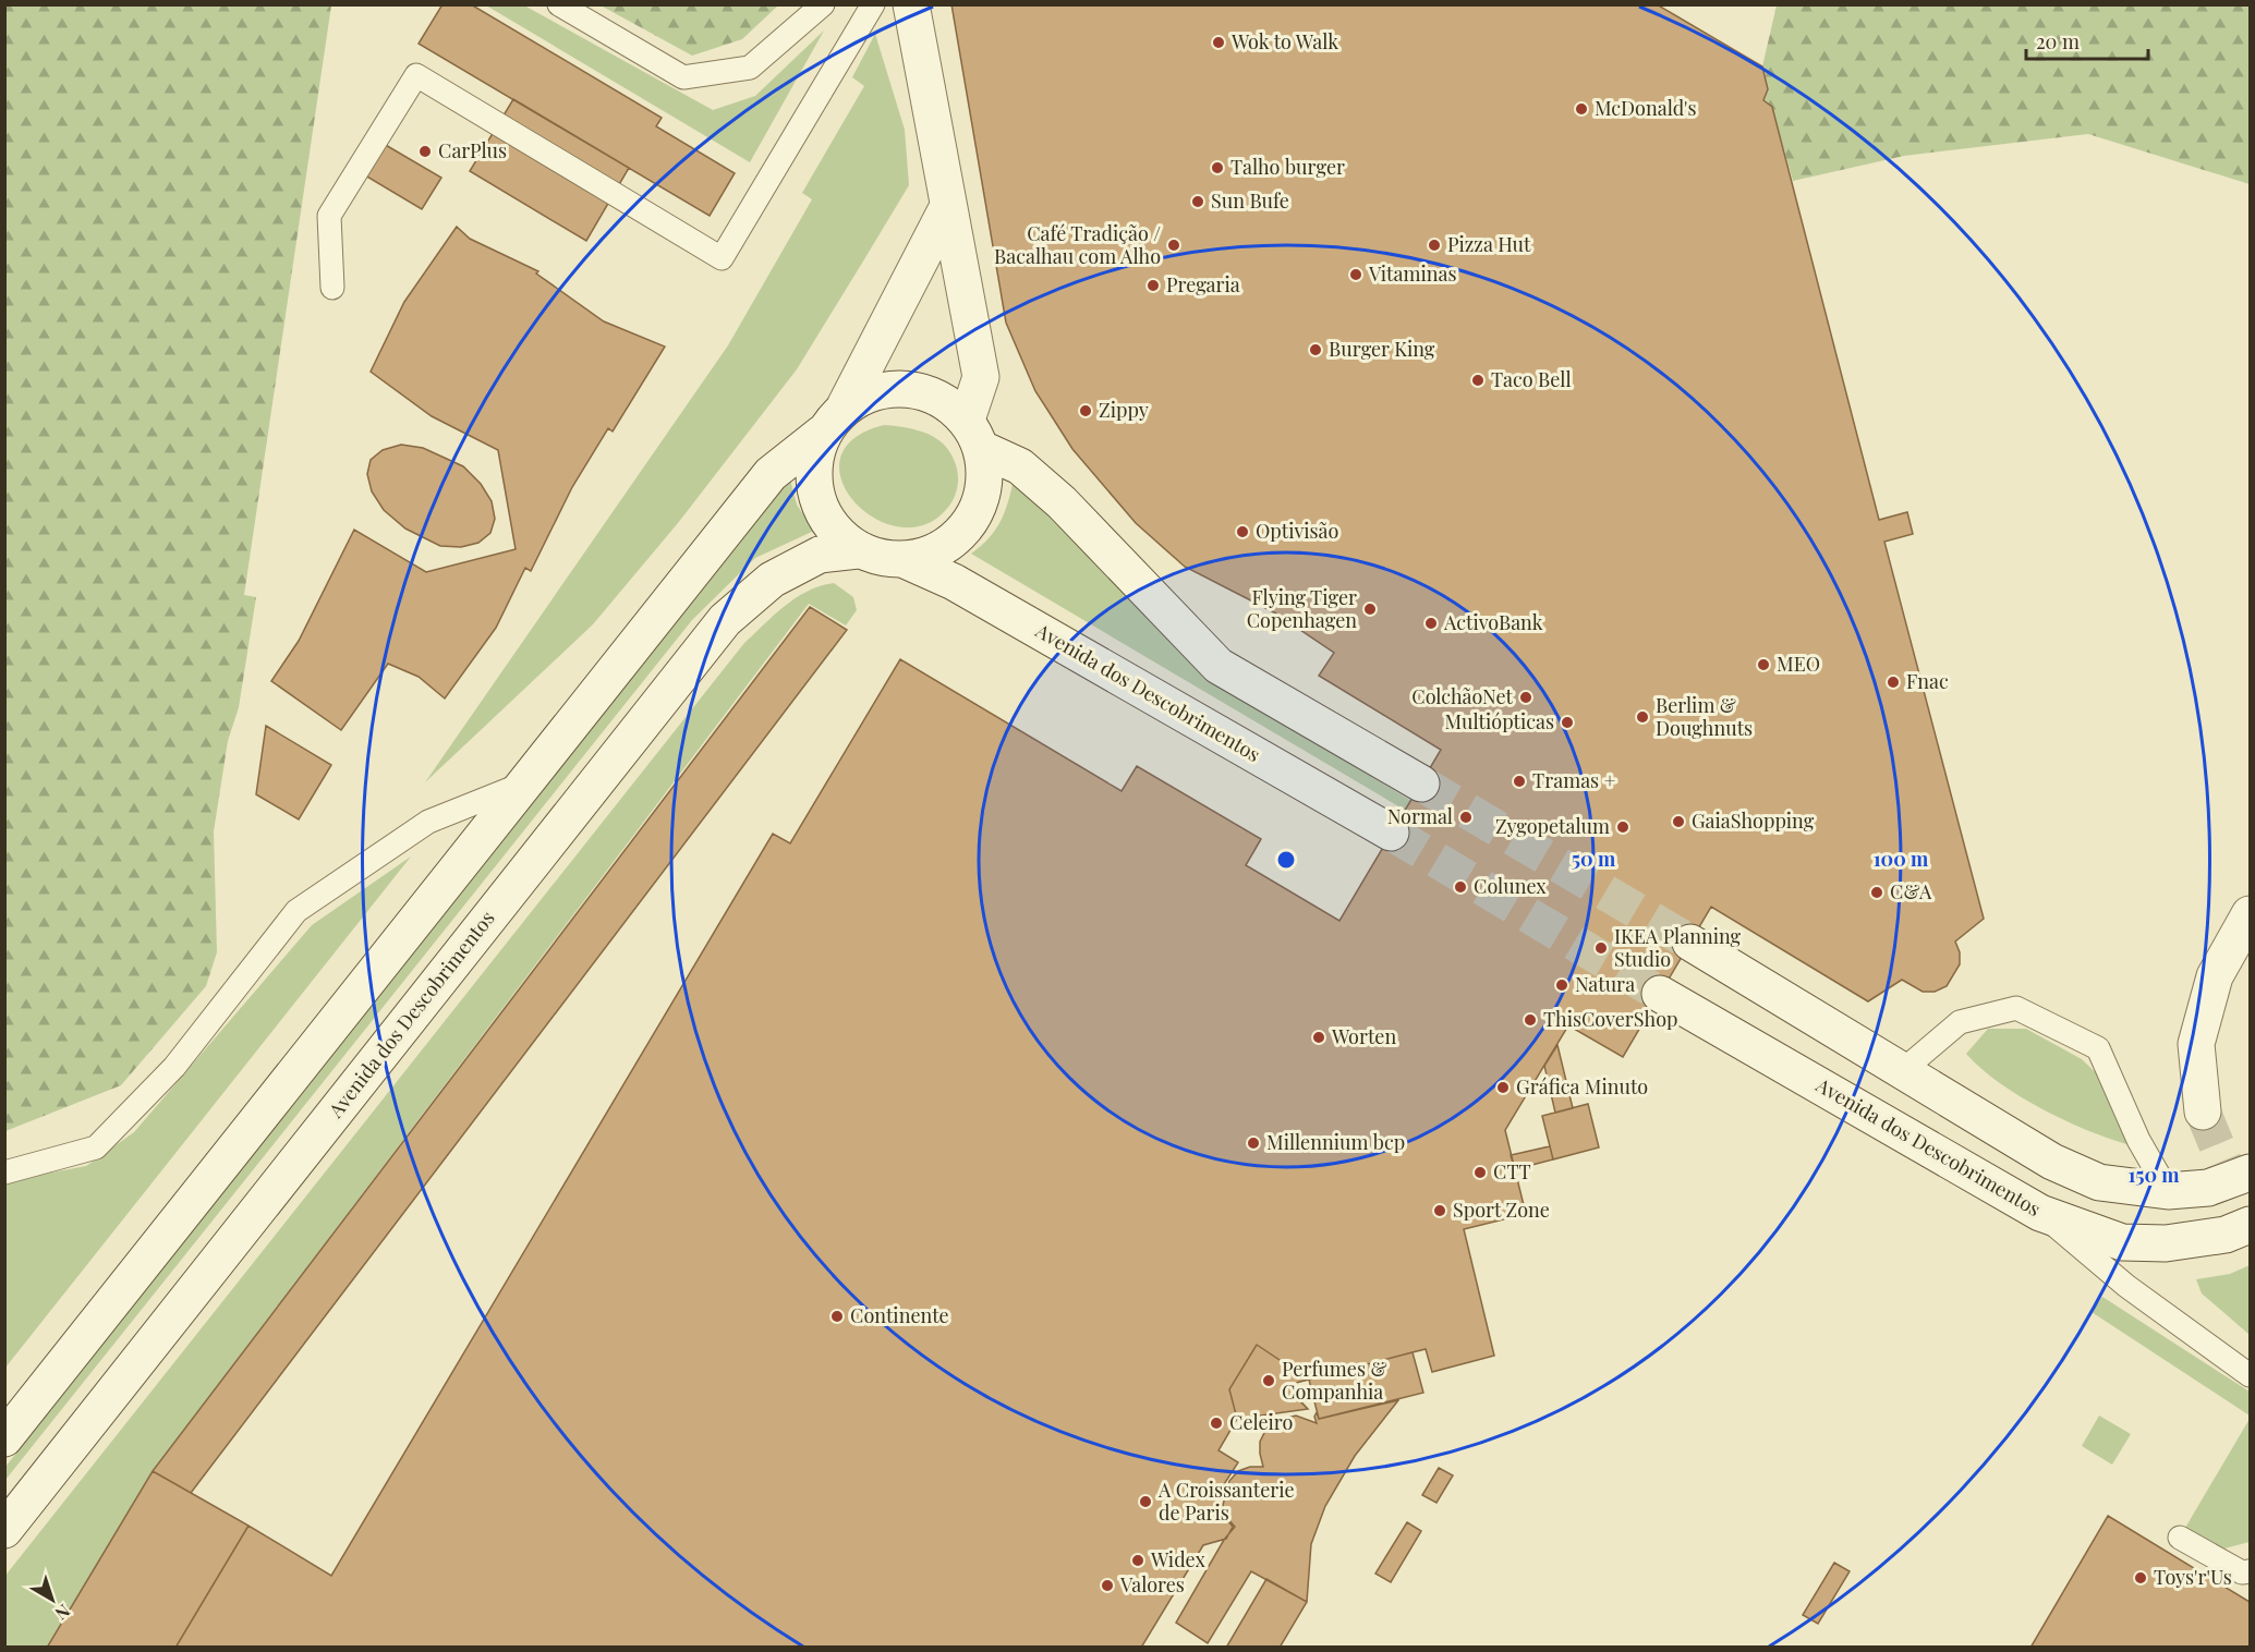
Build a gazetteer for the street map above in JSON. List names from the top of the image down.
{
  "streets": {
    "main road": ["Avenida dos Descobrimentos"]
  },
  "places": [
    "Wok to Walk",
    "McDonald's",
    "CarPlus",
    "Talho burger",
    "Sun Bufe",
    "Café Tradição / Bacalhau com Alho",
    "Pizza Hut",
    "Vitaminas",
    "Pregaria",
    "Burger King",
    "Taco Bell",
    "Zippy",
    "Optivisão",
    "Flying Tiger Copenhagen",
    "ActivoBank",
    "MEO",
    "Fnac",
    "ColchãoNet",
    "Berlim & Doughnuts",
    "Multiópticas",
    "Tramas +",
    "Normal",
    "GaiaShopping",
    "Zygopetalum",
    "Colunex",
    "C&A",
    "IKEA Planning Studio",
    "Natura",
    "ThisCoverShop",
    "Worten",
    "Gráfica Minuto",
    "Millennium bcp",
    "CTT",
    "Sport Zone",
    "Continente",
    "Perfumes & Companhia",
    "Celeiro",
    "A Croissanterie de Paris",
    "Widex",
    "Toys'r'Us",
    "Valores"
  ],
  "scale_bar": "20 m",
  "north": "bottom right",
  "rings": ["50 m", "100 m", "150 m"]
}
